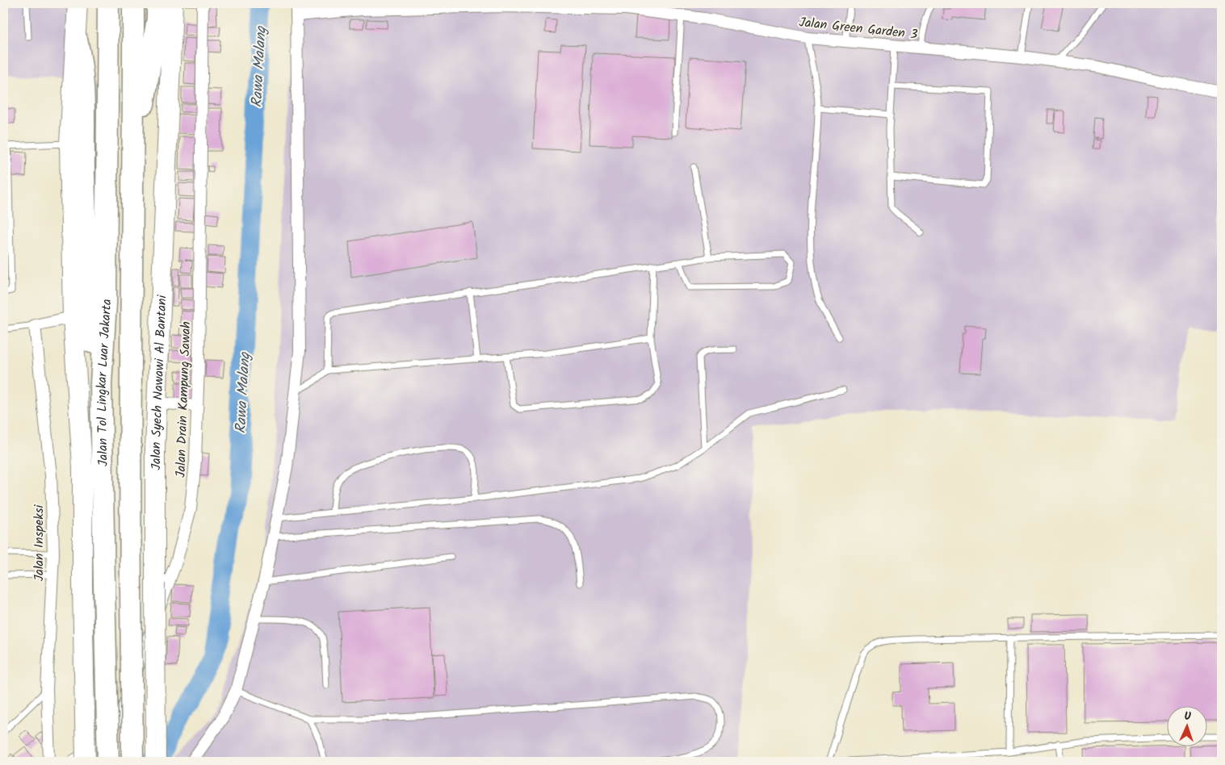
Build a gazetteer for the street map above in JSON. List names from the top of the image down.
{
  "streets": {
    "highway": ["Jalan Tol Lingkar Luar Jakarta", "Jalan Syech Nawawi Al Bantani"],
    "street": ["Jalan Green Garden 3", "Jalan Drain Kampung Sawah", "Jalan Inspeksi"]
  },
  "water": ["Rawa Malang"],
  "north": "top"
}
